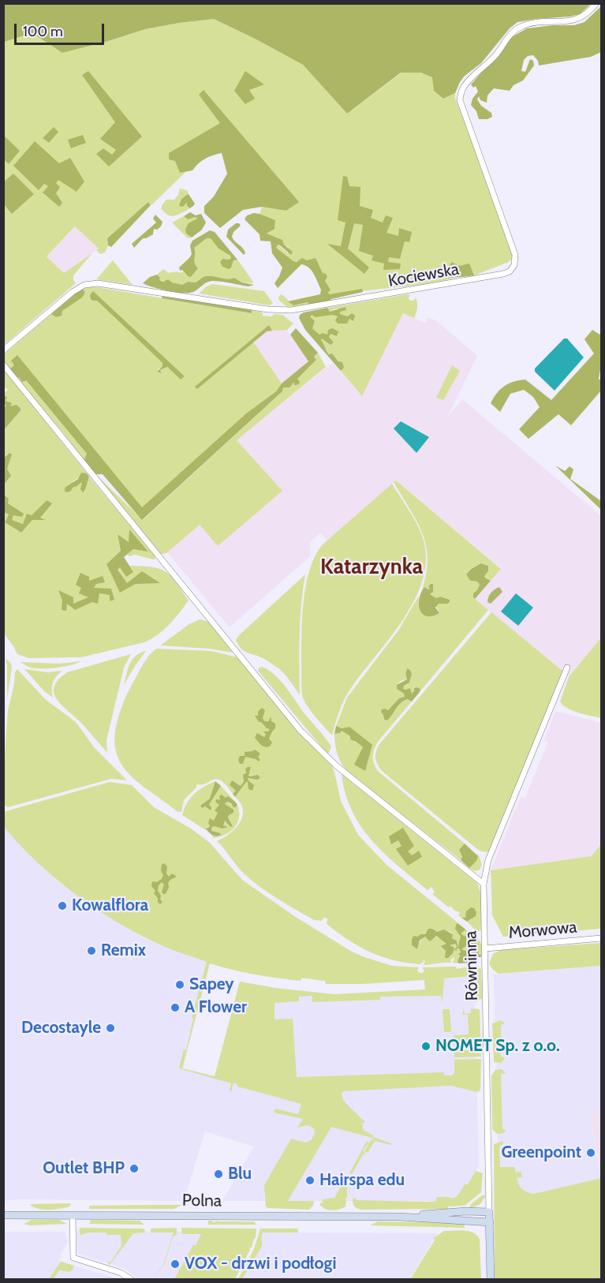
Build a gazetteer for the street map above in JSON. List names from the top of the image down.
{
  "streets": {
    "street": [
      "Kociewska",
      "Morwowa",
      "Równinna",
      "Polna"
    ]
  },
  "crossings": [
    ["Morwowa", "Równinna"],
    ["Równinna", "Polna"]
  ],
  "districts": ["Katarzynka"],
  "places": [
    "Kowalflora",
    "Remix",
    "Sapey",
    "A Flower",
    "Decostayle",
    "NOMET Sp. z o.o.",
    "Greenpoint",
    "Outlet BHP",
    "Blu",
    "Hairspa edu",
    "VOX - drzwi i podłogi"
  ],
  "scale_bar": "100 m"
}
